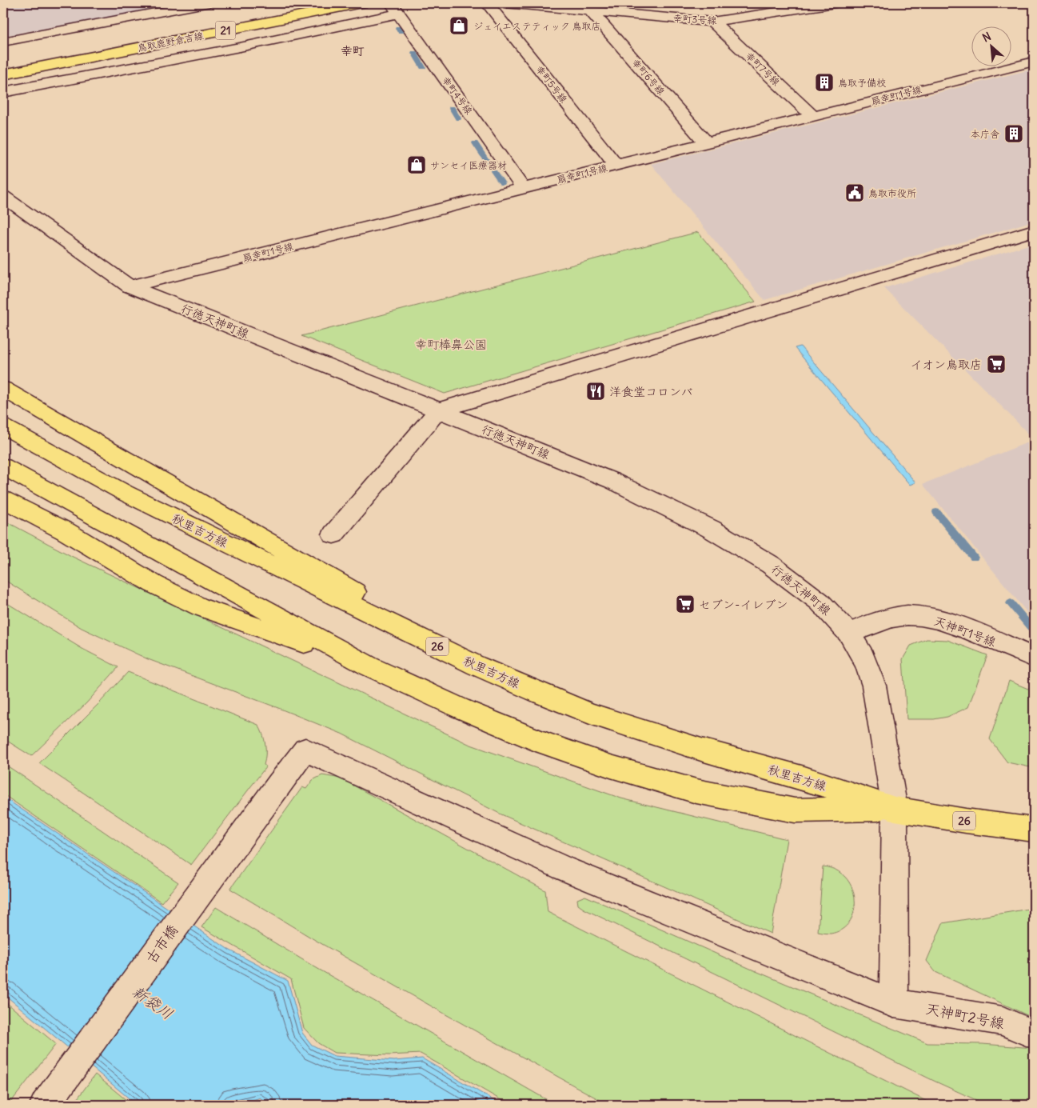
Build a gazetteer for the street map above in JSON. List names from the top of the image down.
{
  "streets": {
    "main road": [
      "21",
      "鳥取鹿野倉吉線",
      "秋里吉方線",
      "26"
    ],
    "street": [
      "幸町3号線",
      "幸町7号線",
      "幸町6号線",
      "幸町5号線",
      "幸町4号線",
      "扇幸町1号線",
      "行徳天神町線",
      "天神町1号線",
      "古市橋",
      "天神町2号線"
    ]
  },
  "crossings": [
    ["幸町3号線", "幸町7号線"],
    ["幸町3号線", "幸町6号線"],
    ["幸町7号線", "扇幸町1号線"],
    ["幸町6号線", "扇幸町1号線"],
    ["幸町5号線", "扇幸町1号線"],
    ["幸町4号線", "扇幸町1号線"],
    ["扇幸町1号線", "行徳天神町線"],
    ["行徳天神町線", "秋里吉方線"],
    ["行徳天神町線", "天神町1号線"],
    ["行徳天神町線", "古市橋"],
    ["行徳天神町線", "天神町2号線"],
    ["古市橋", "天神町2号線"]
  ],
  "districts": ["幸町"],
  "water": ["新袋川"],
  "parks": ["幸町棒鼻公園"],
  "places": {
    "shop": ["ジェイエステティック 鳥取店", "サンセイ医療器材"],
    "building": ["鳥取予備校", "本庁舎"],
    "public building": ["鳥取市役所"],
    "supermarket": ["イオン鳥取店", "セブン-イレブン"],
    "restaurant": ["洋食堂コロンバ"]
  },
  "north": "top left"
}
